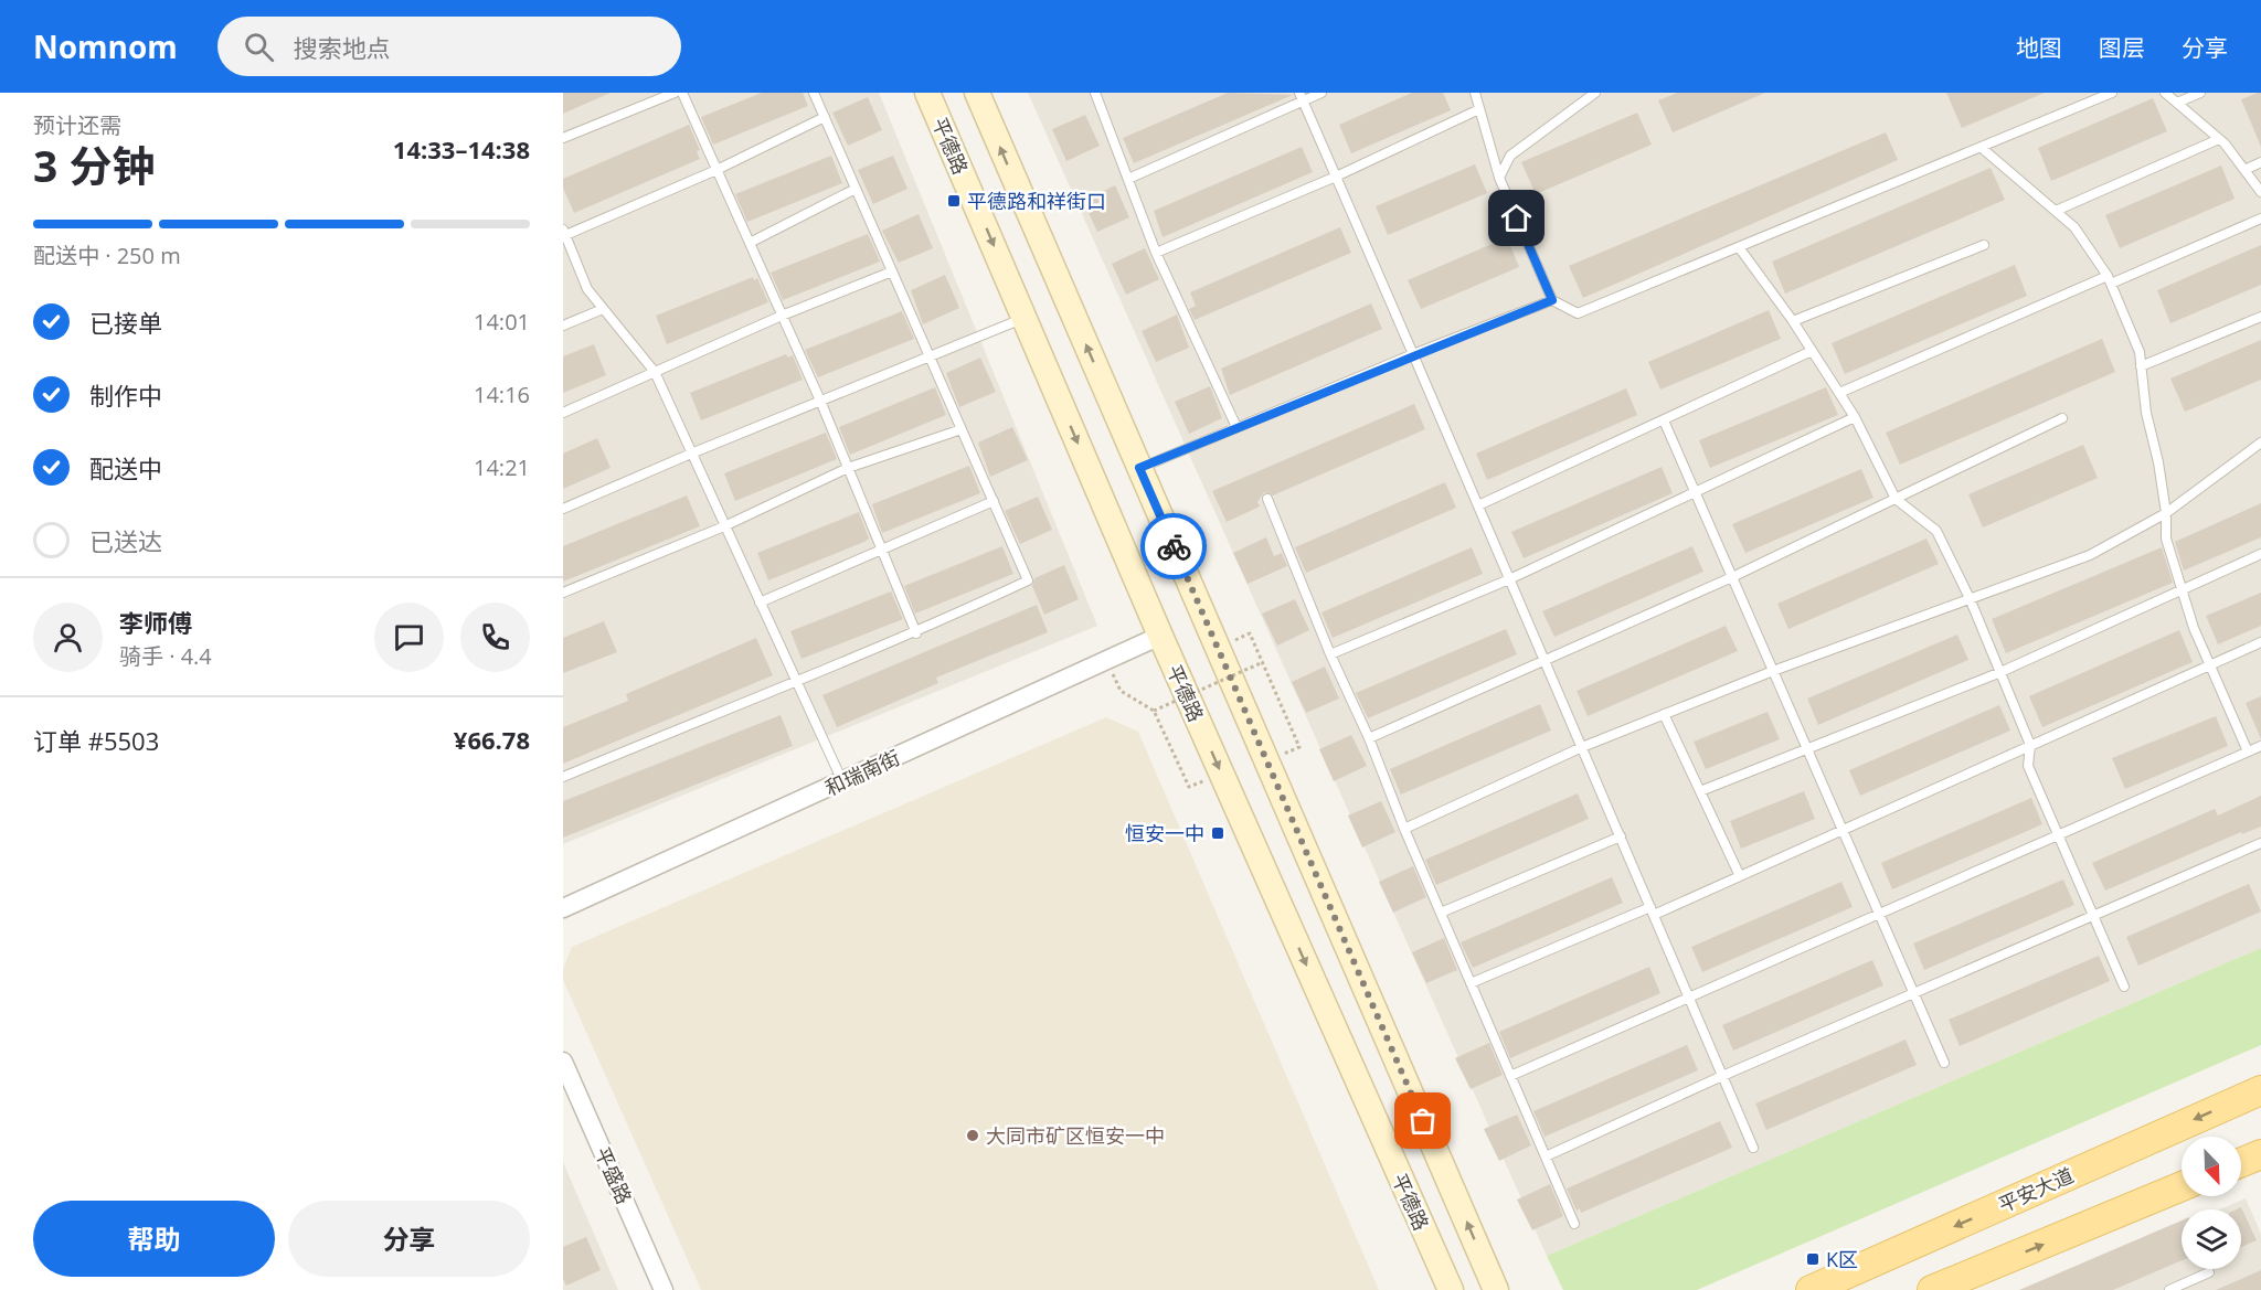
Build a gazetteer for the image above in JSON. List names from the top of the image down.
{
  "streets": {
    "main road": ["平德路", "平安大道"],
    "street": ["和瑞南街", "平盛路"]
  },
  "crossings": [
    ["平德路", "和瑞南街"]
  ],
  "places": {
    "transit": ["平德路和祥街口", "恒安一中", "K区"],
    "other": ["大同市矿区恒安一中"]
  },
  "north": "bottom right",
  "page": {
    "header": "Nomnom",
    "search": "搜索地点",
    "nav": ["地图", "图层", "分享"],
    "heading": ["3 分钟", "预计还需", "14:33–14:38"],
    "panel": [
      "李师傅",
      "骑手 · 4.4",
      "订单 #5503",
      "¥66.78"
    ],
    "bar": "配送中 · 250 m",
    "list": [
      ["已接单", "14:01"],
      ["制作中", "14:16"],
      ["配送中", "14:21"],
      "已送达"
    ],
    "buttons": ["帮助", "分享"]
  }
}
